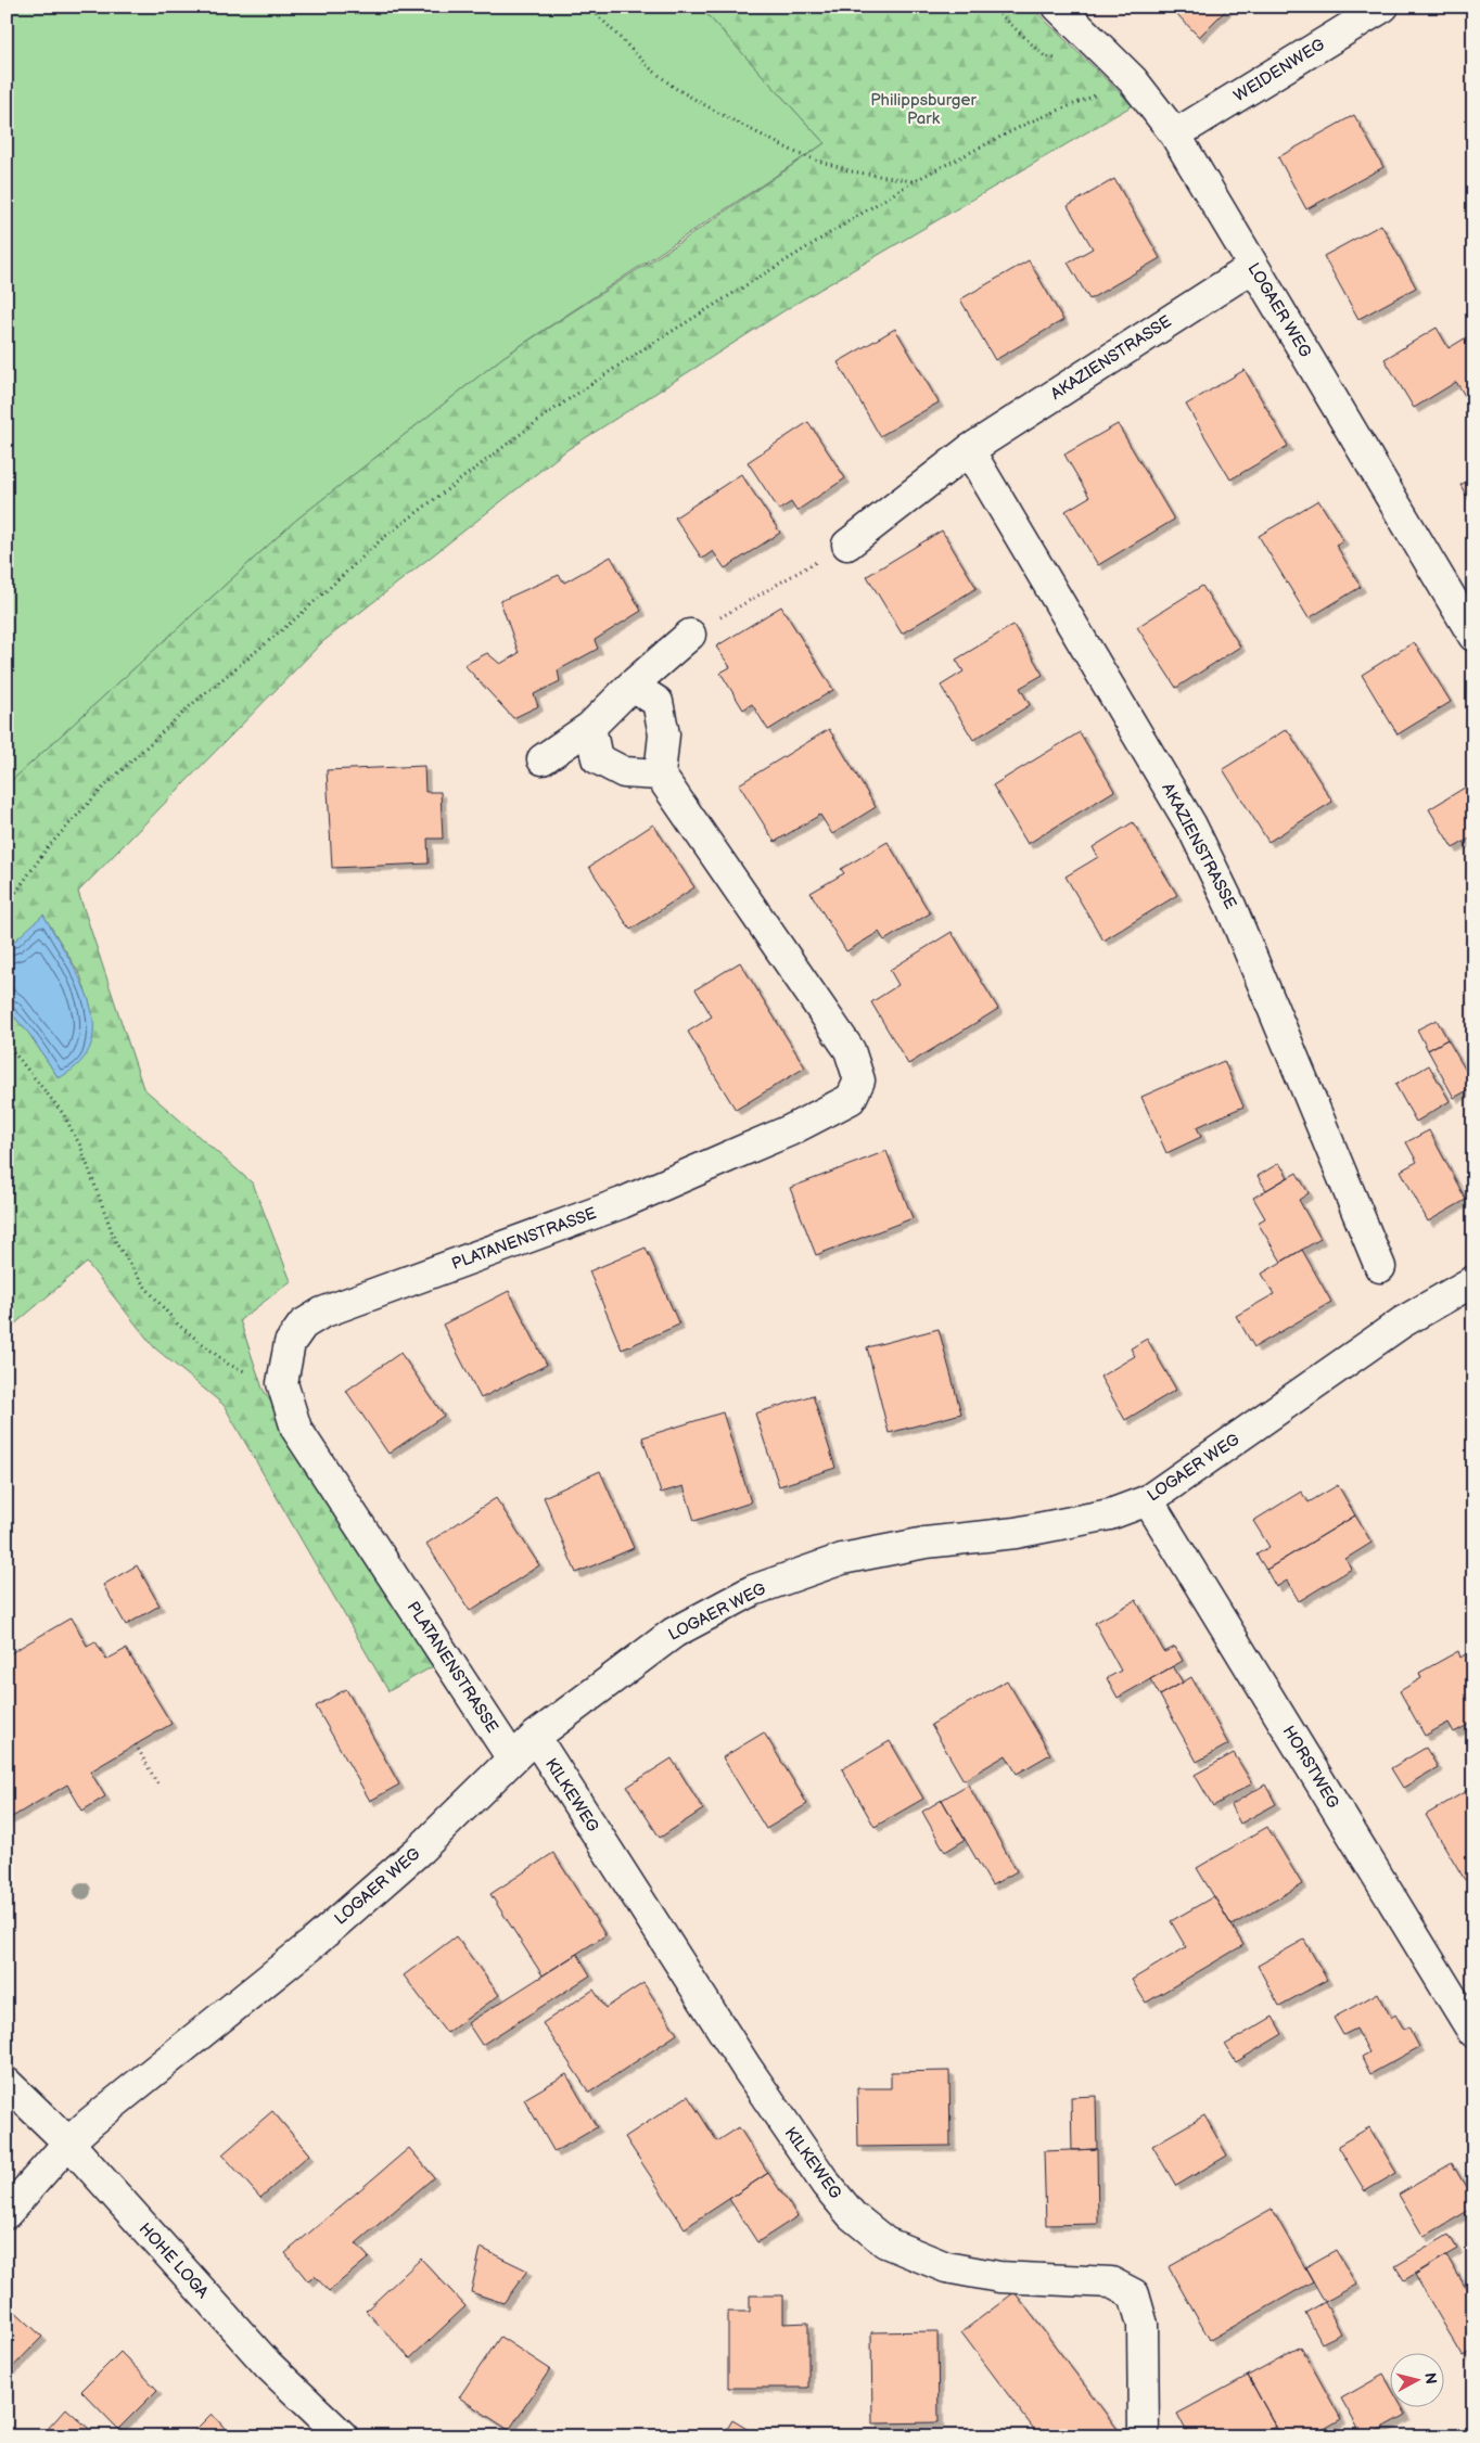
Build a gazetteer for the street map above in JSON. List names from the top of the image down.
{
  "streets": {
    "street": [
      "WEIDENWEG",
      "LOGAER WEG",
      "AKAZIENSTRASSE",
      "PLATANENSTRASSE",
      "HORSTWEG",
      "KILKEWEG",
      "HOHE LOGA"
    ]
  },
  "crossings": [
    ["WEIDENWEG", "LOGAER WEG"],
    ["LOGAER WEG", "AKAZIENSTRASSE"],
    ["LOGAER WEG", "PLATANENSTRASSE"],
    ["LOGAER WEG", "HORSTWEG"],
    ["LOGAER WEG", "KILKEWEG"],
    ["LOGAER WEG", "HOHE LOGA"]
  ],
  "parks": ["Philippsburger Park"],
  "north": "right"
}
